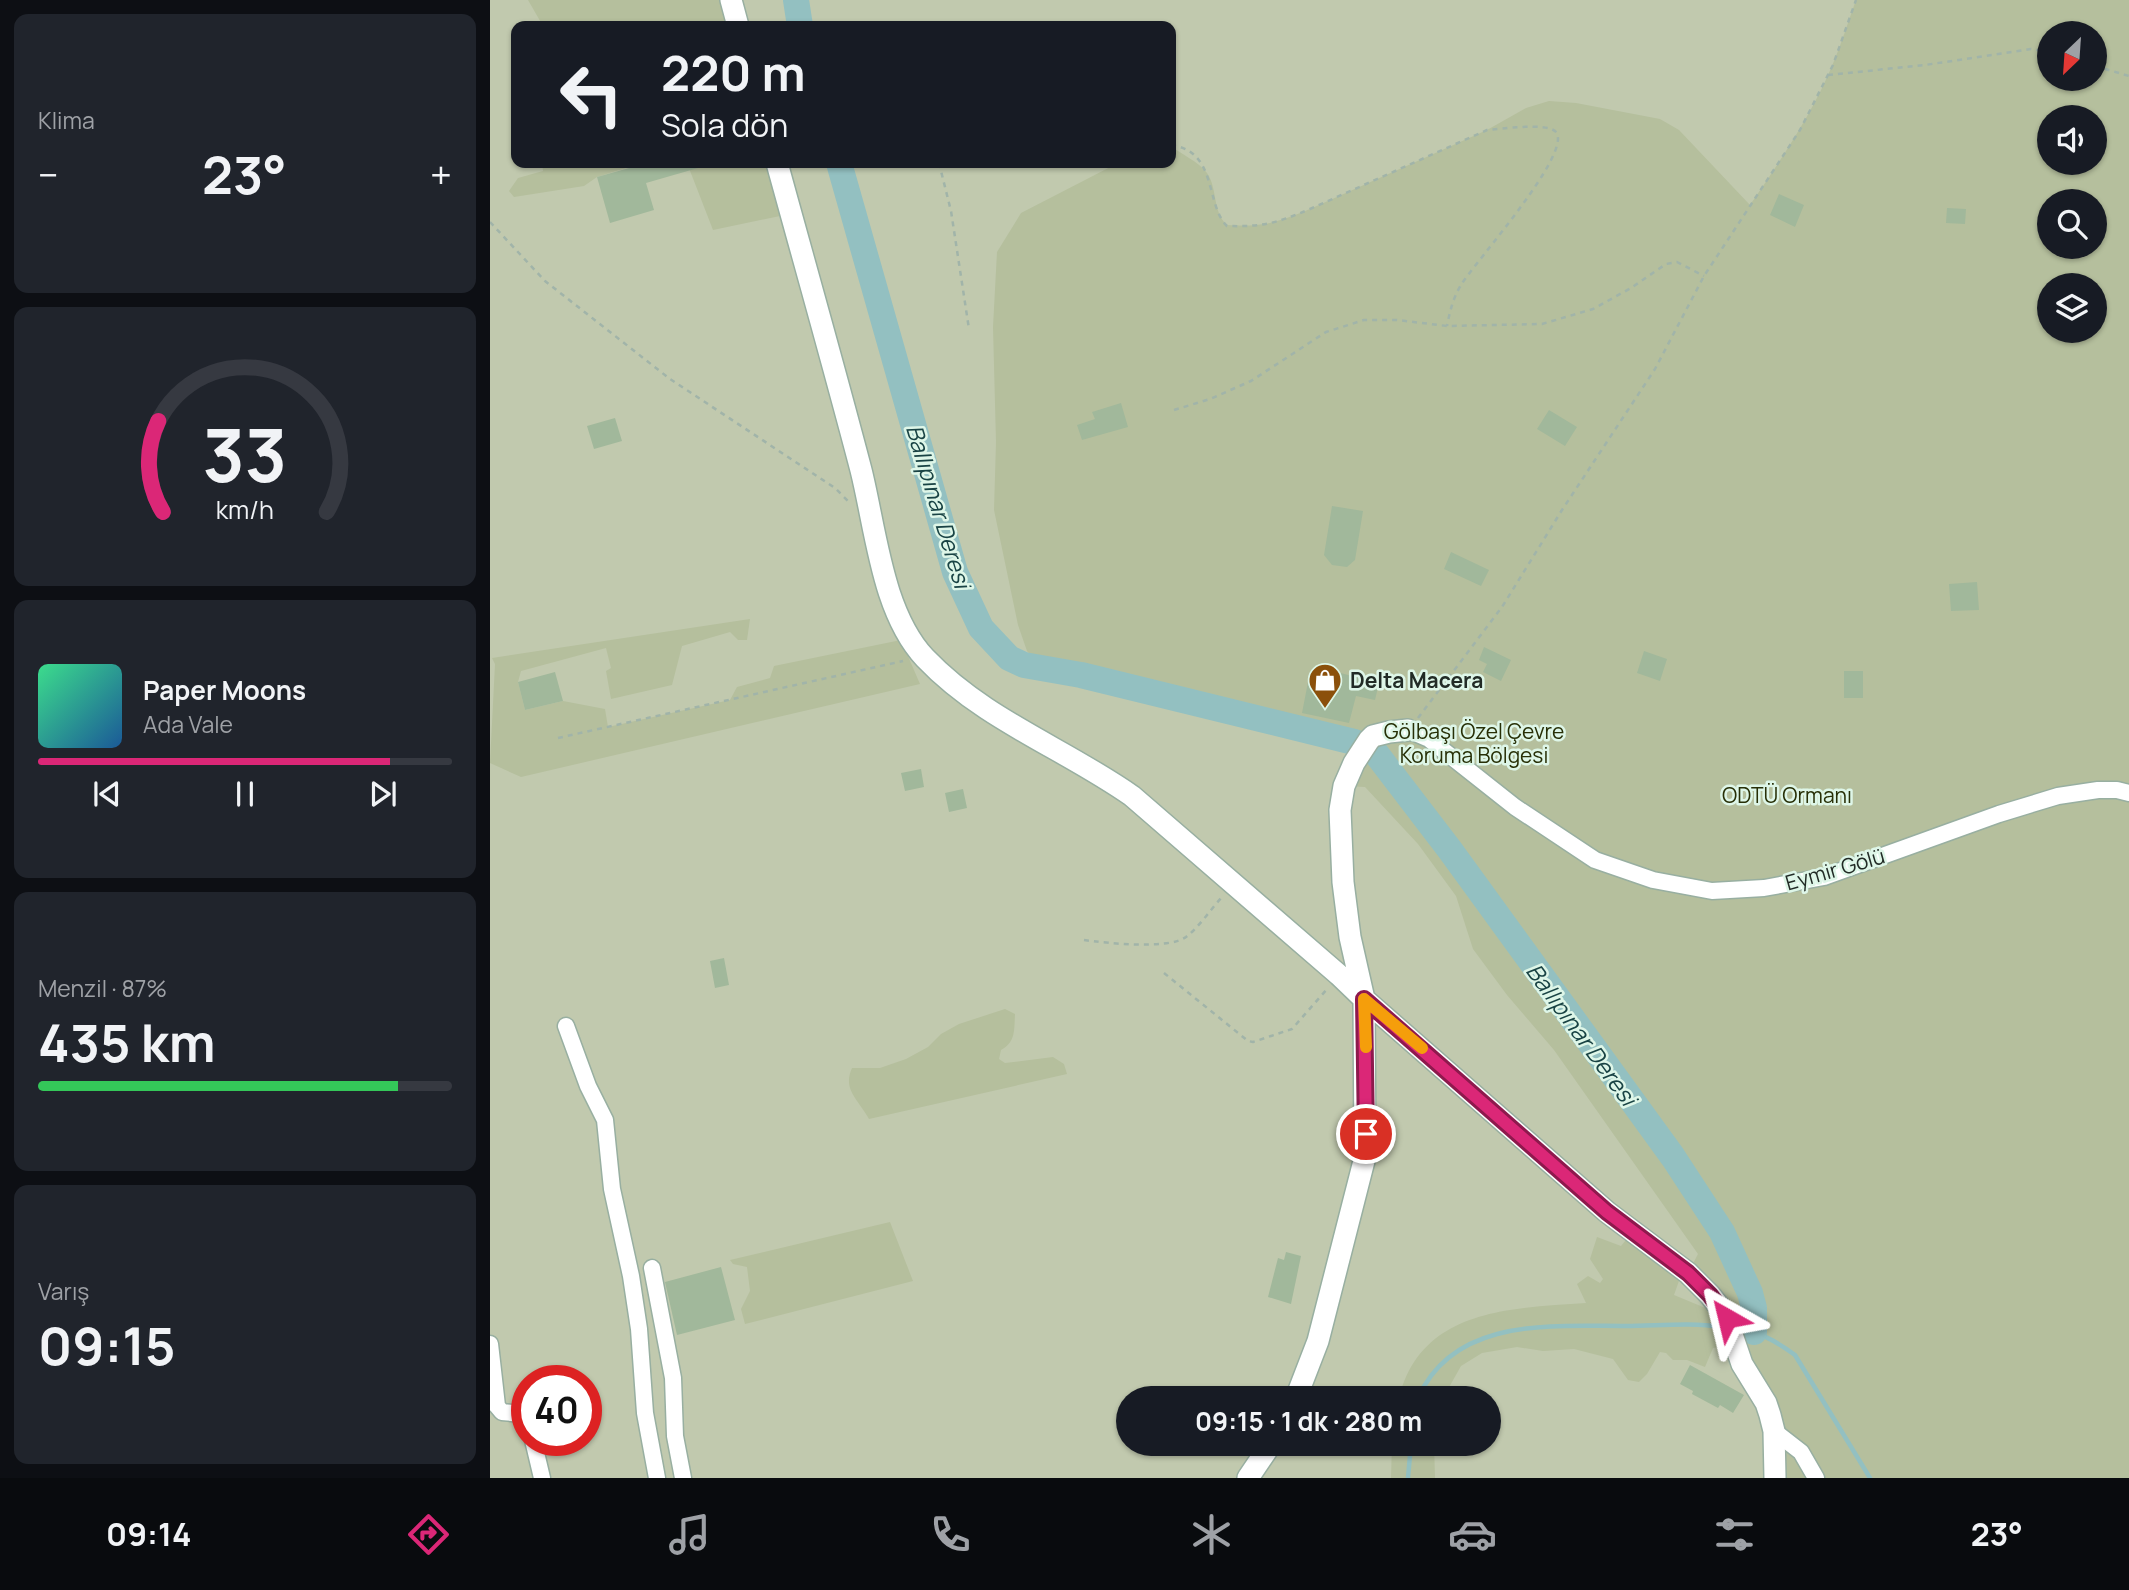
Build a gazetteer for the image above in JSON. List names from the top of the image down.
{
  "streets": {
    "street": ["Eymir Gölü"]
  },
  "water": ["Ballıpınar Deresi"],
  "parks": ["Gölbaşı Özel Çevre Koruma Bölgesi", "ODTÜ Ormanı"],
  "places": {
    "shop": ["Delta Macera"]
  },
  "north": "bottom left",
  "page": {
    "tile": [
      "Klima",
      ["Menzil · 87%", "435 km"],
      ["Varış", "09:15"]
    ],
    "turn": ["220 m", "Sola dön"],
    "heat": ["−", "23°", "+"],
    "song": ["Paper Moons", "Ada Vale"],
    "limit": "40",
    "trip": "09:15 · 1 dk · 280 m",
    "tabs": ["09:14", "23°"],
    "gauge": ["33", "km/h"]
  }
}
